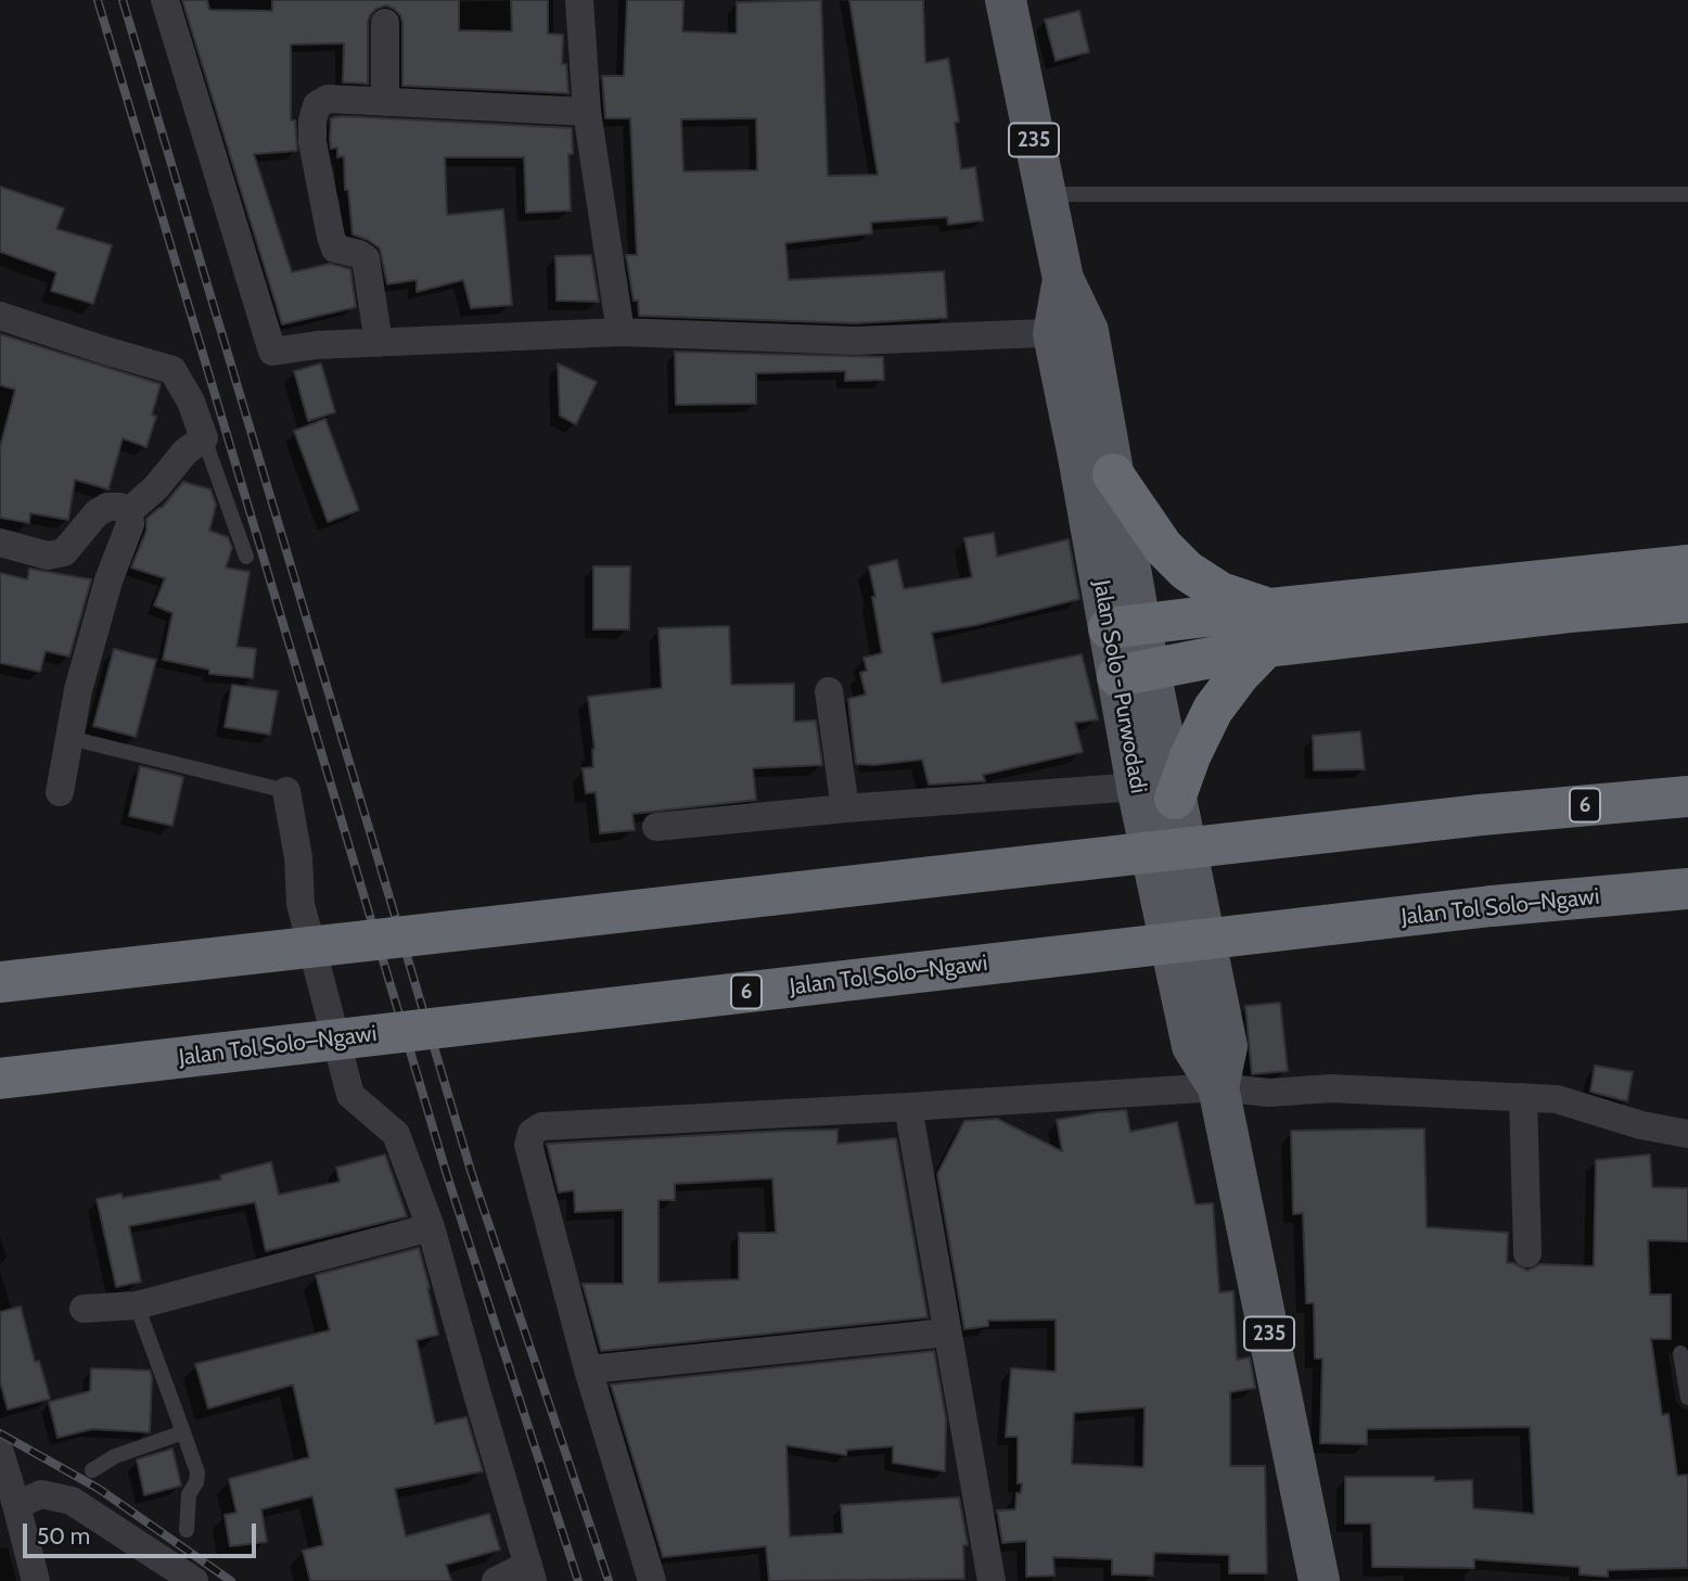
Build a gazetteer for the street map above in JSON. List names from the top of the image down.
{
  "streets": {
    "highway": ["6", "Jalan Tol Solo–Ngawi"],
    "main road": ["235", "Jalan Solo - Purwodadi"]
  },
  "scale_bar": "50 m"
}
